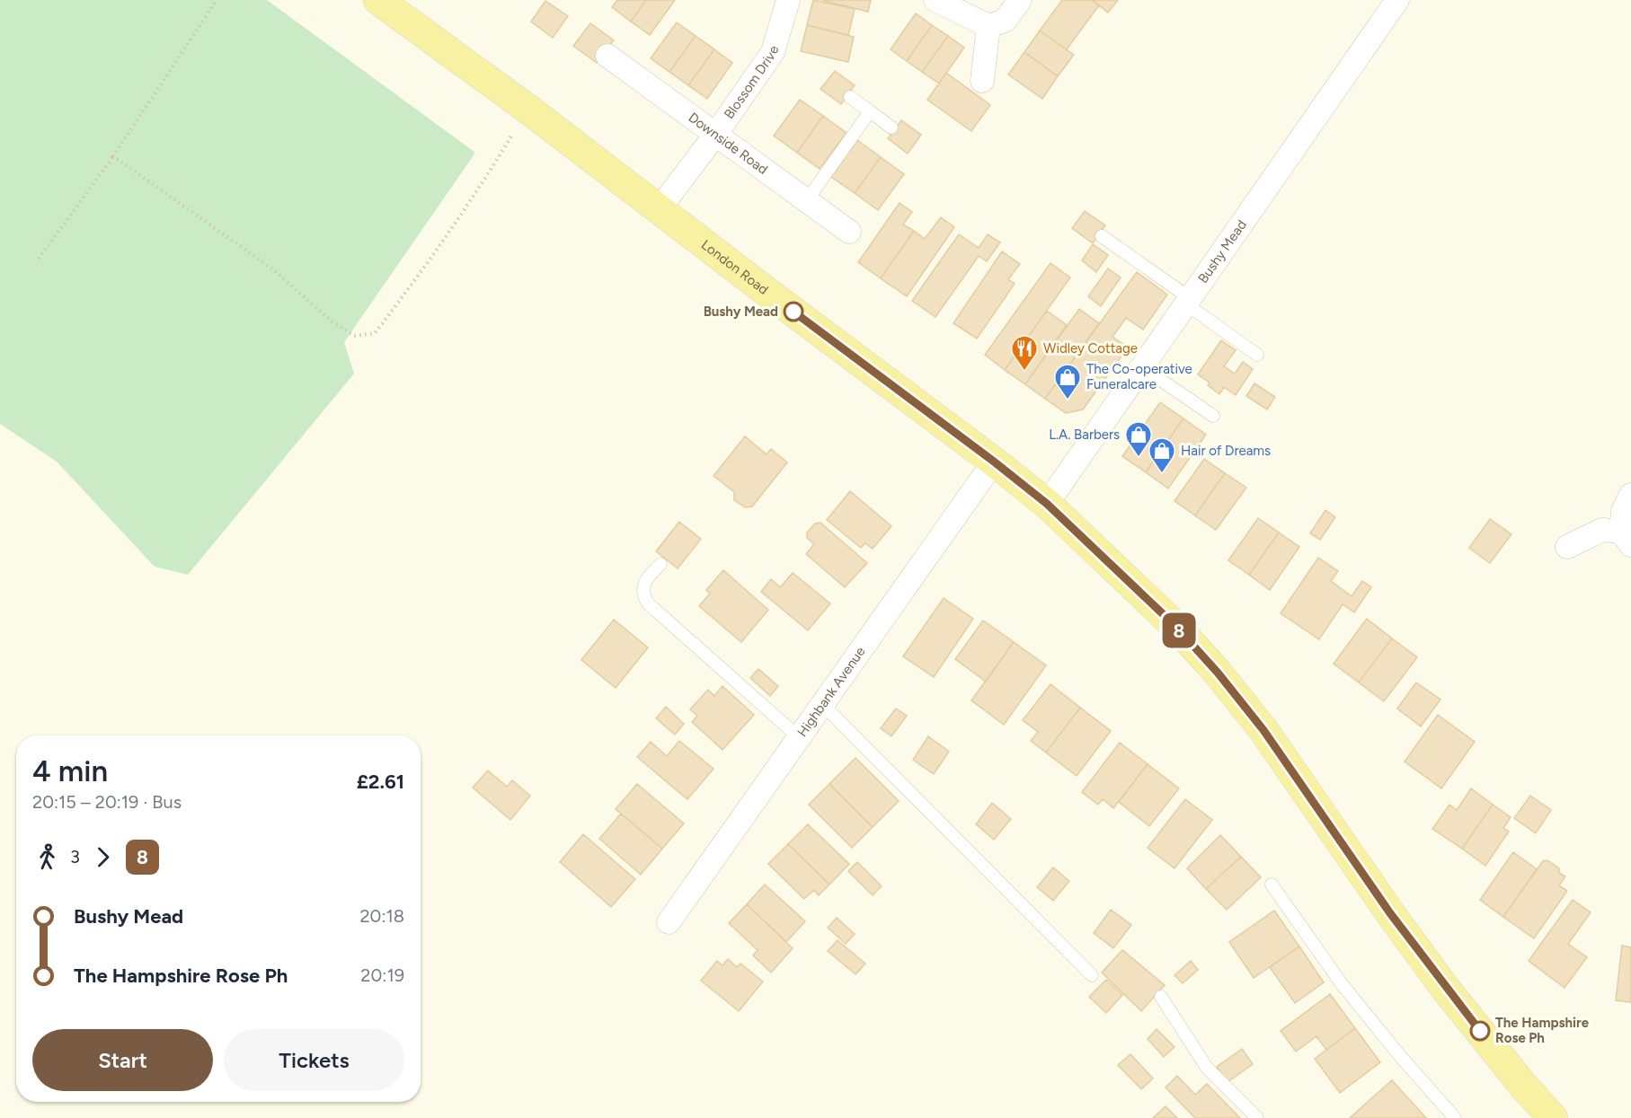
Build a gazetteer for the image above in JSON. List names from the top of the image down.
{
  "streets": {
    "main road": ["London Road"],
    "street": [
      "Blossom Drive",
      "Downside Road",
      "Bushy Mead",
      "Highbank Avenue"
    ]
  },
  "crossings": [
    ["Blossom Drive", "Downside Road"],
    ["Blossom Drive", "London Road"],
    ["Bushy Mead", "London Road"],
    ["London Road", "Highbank Avenue"]
  ],
  "places": {
    "other": ["Bushy Mead", "The Hampshire Rose Ph"],
    "restaurant": ["Widley Cottage"],
    "shop": ["The Co-operative Funeralcare", "L.A. Barbers", "Hair of Dreams"]
  },
  "lines": ["bus line 8"],
  "page": {
    "on_map": "8",
    "heading": ["4 min", "20:15 – 20:19 · Bus", "£2.61"],
    "legs": ["3", "8"],
    "list": [
      {
        "name": "Bushy Mead",
        "value": "20:18"
      },
      {
        "name": "The Hampshire Rose Ph",
        "value": "20:19"
      }
    ],
    "buttons": ["Start", "Tickets"]
  }
}
